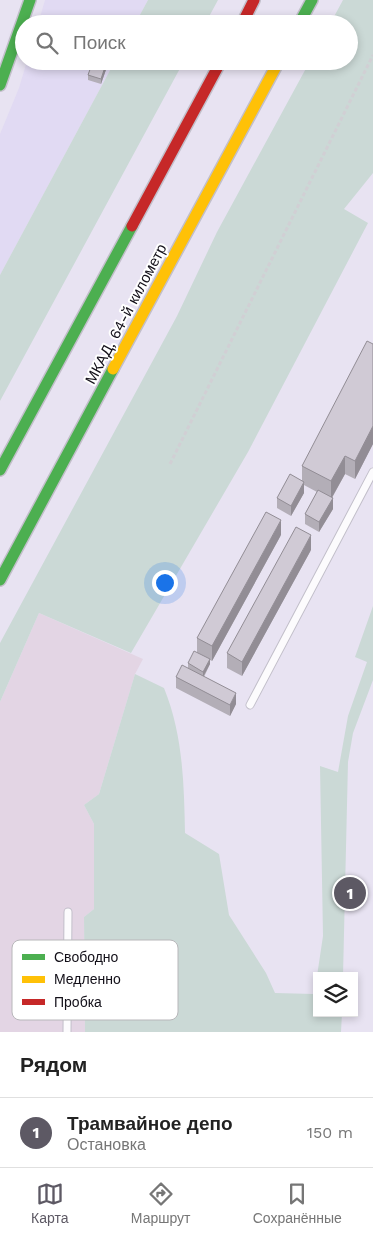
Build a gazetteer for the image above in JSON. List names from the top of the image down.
{
  "streets": {
    "main road": ["МКАД, 64-й километр"]
  },
  "legend": ["Свободно", "Медленно", "Пробка"],
  "page": {
    "search": "Поиск",
    "pins": "1",
    "heading": "Рядом",
    "list": [
      {
        "mark": "1",
        "name": "Трамвайное депо",
        "note": "Остановка",
        "value": "150 m"
      }
    ],
    "nav": ["Карта", "Маршрут", "Сохранённые"]
  }
}
